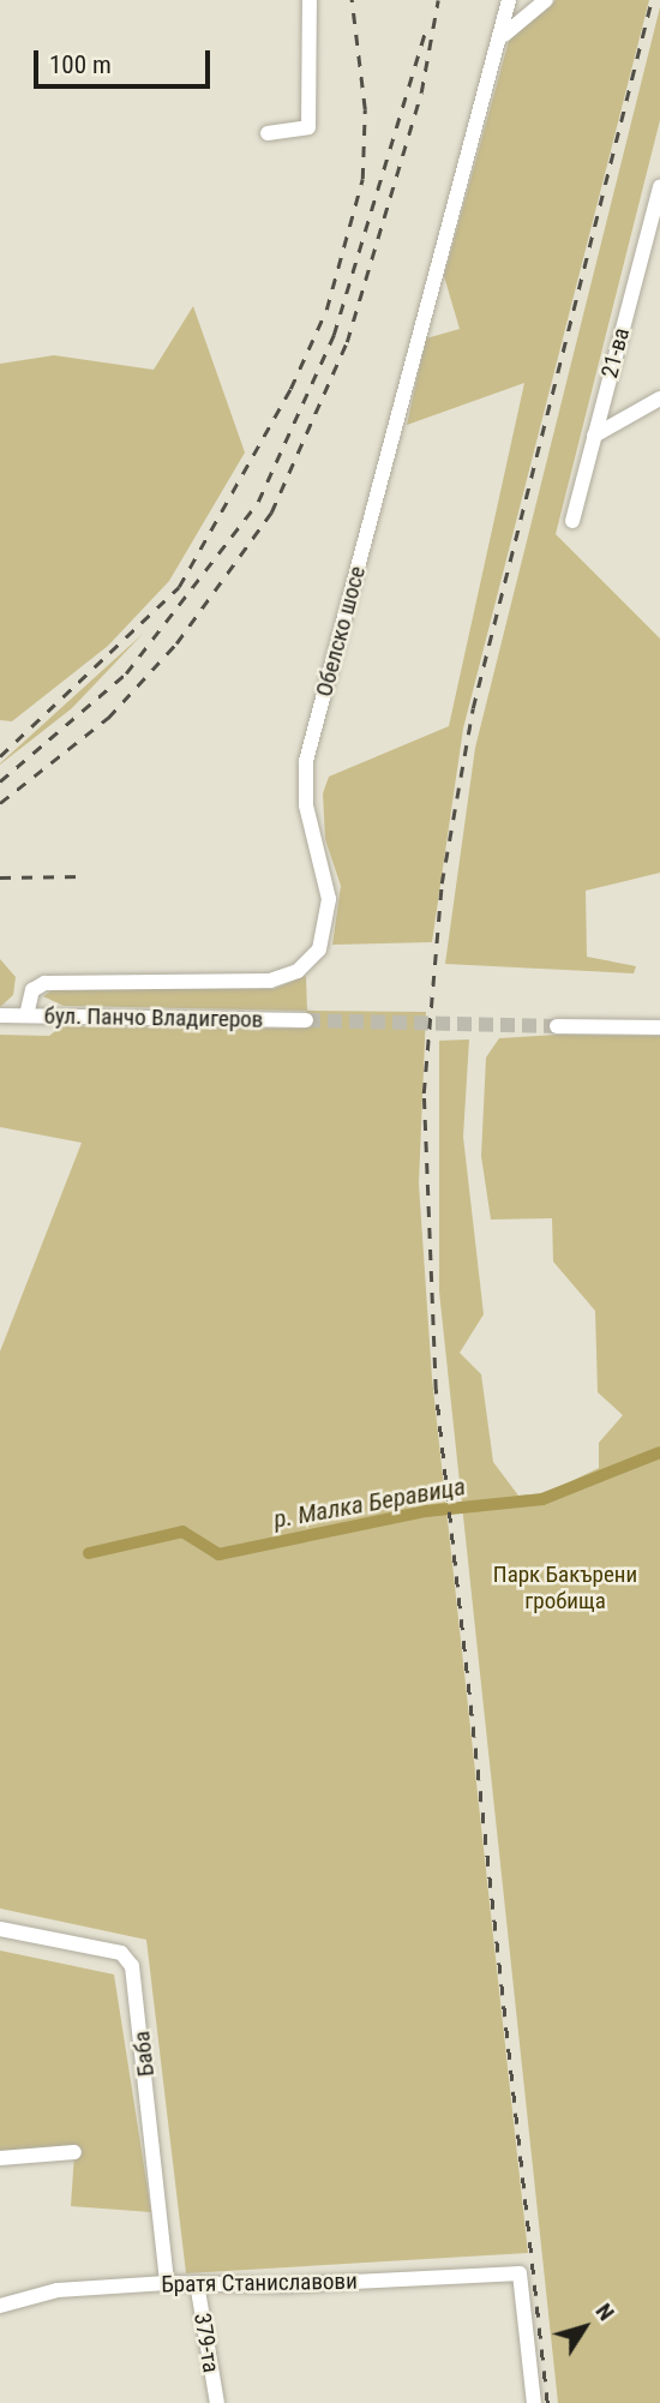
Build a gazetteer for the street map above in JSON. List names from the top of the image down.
{
  "streets": {
    "street": [
      "21-ва",
      "Обелско шосе",
      "бул. Панчо Владигеров",
      "Баба",
      "Братя Станиславови",
      "379-та"
    ]
  },
  "crossings": [
    ["Обелско шосе", "бул. Панчо Владигеров"],
    ["Баба", "Братя Станиславови"],
    ["Братя Станиславови", "379-та"]
  ],
  "water": ["р. Малка Беравица"],
  "parks": ["Парк Бакърени гробища"],
  "scale_bar": "100 m",
  "north": "top right"
}
